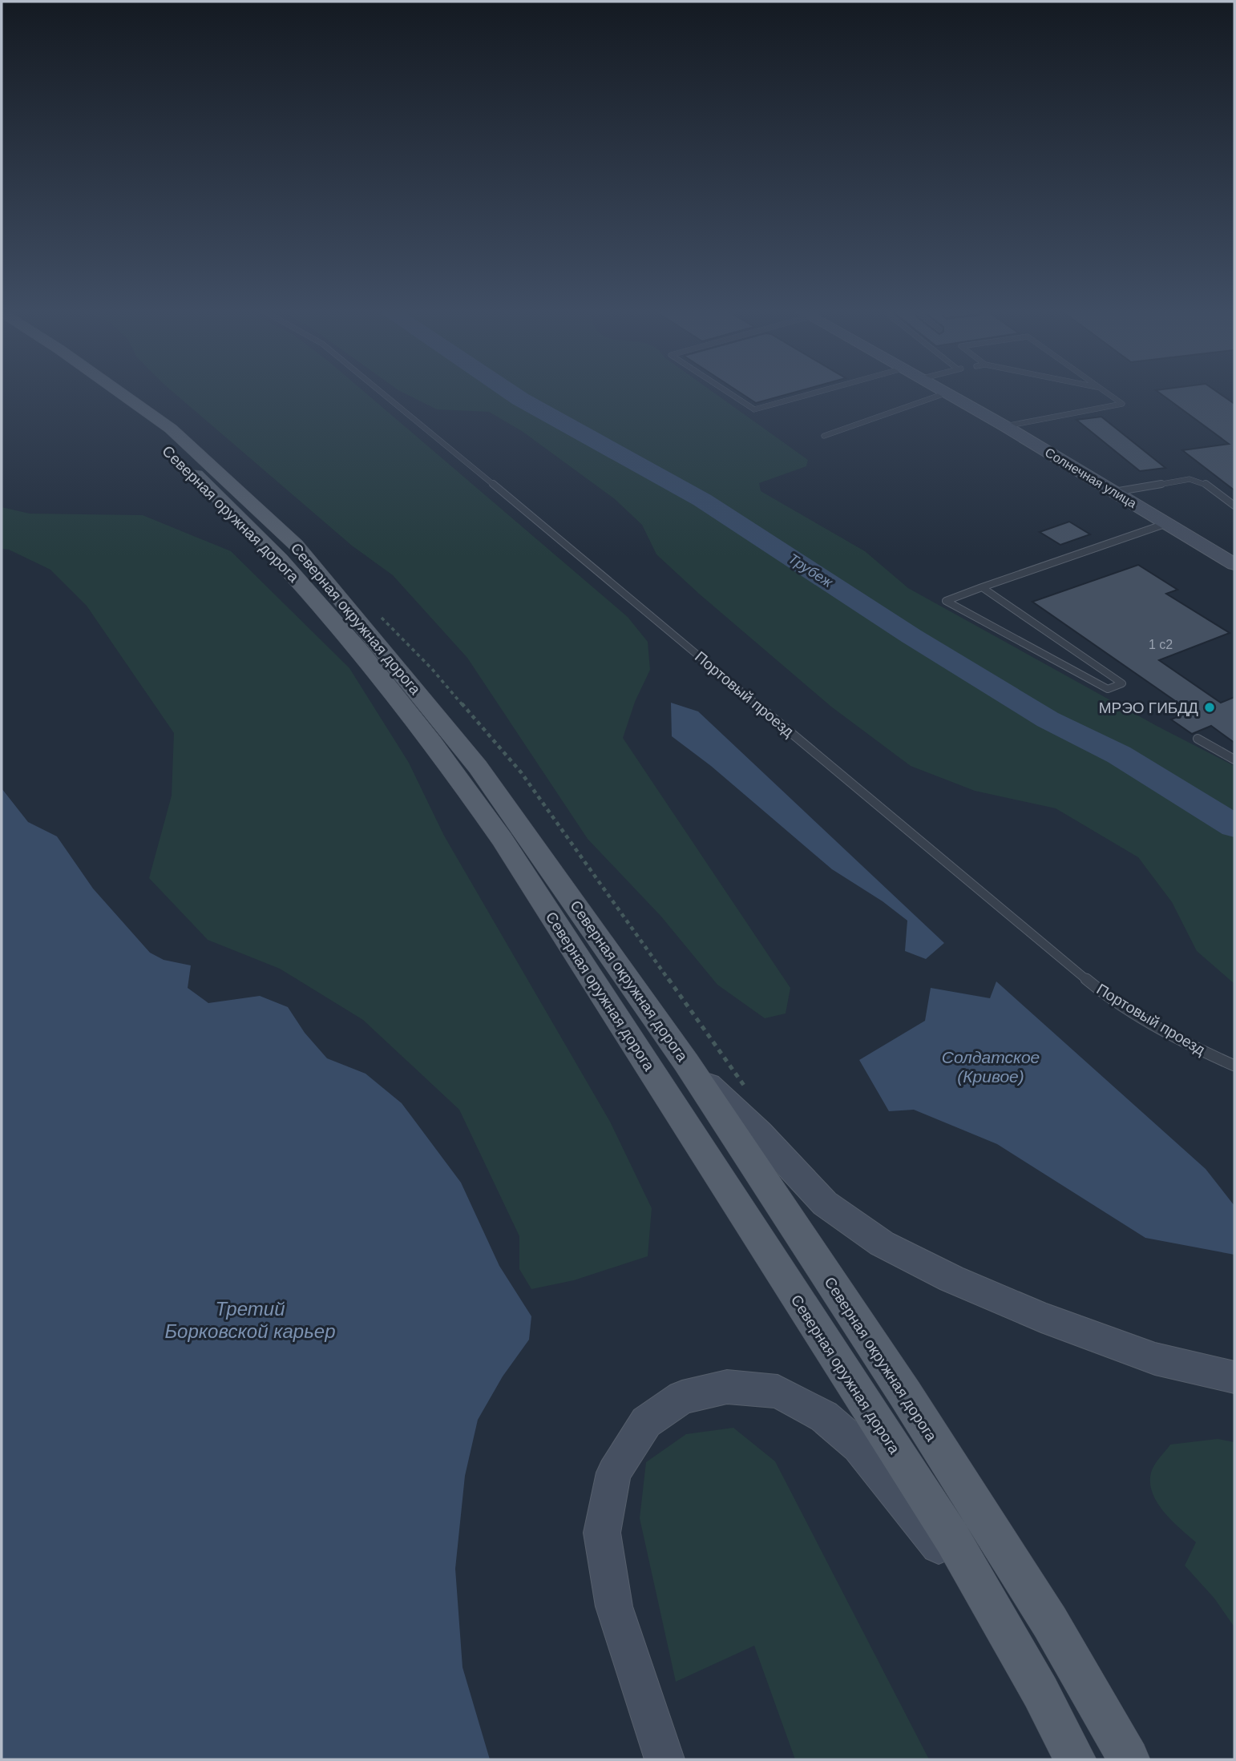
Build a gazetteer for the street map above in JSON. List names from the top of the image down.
{
  "streets": {
    "main road": ["Солнечная улица", "Северная оружная дорога", "Северная окружная дорога"],
    "lane": ["Портовый проезд"]
  },
  "water": ["Трубеж", "Солдатское (Кривое)", "Третий Борковской карьер"],
  "places": ["МРЭО ГИБДД"],
  "house_numbers": ["1 с2"]
}
